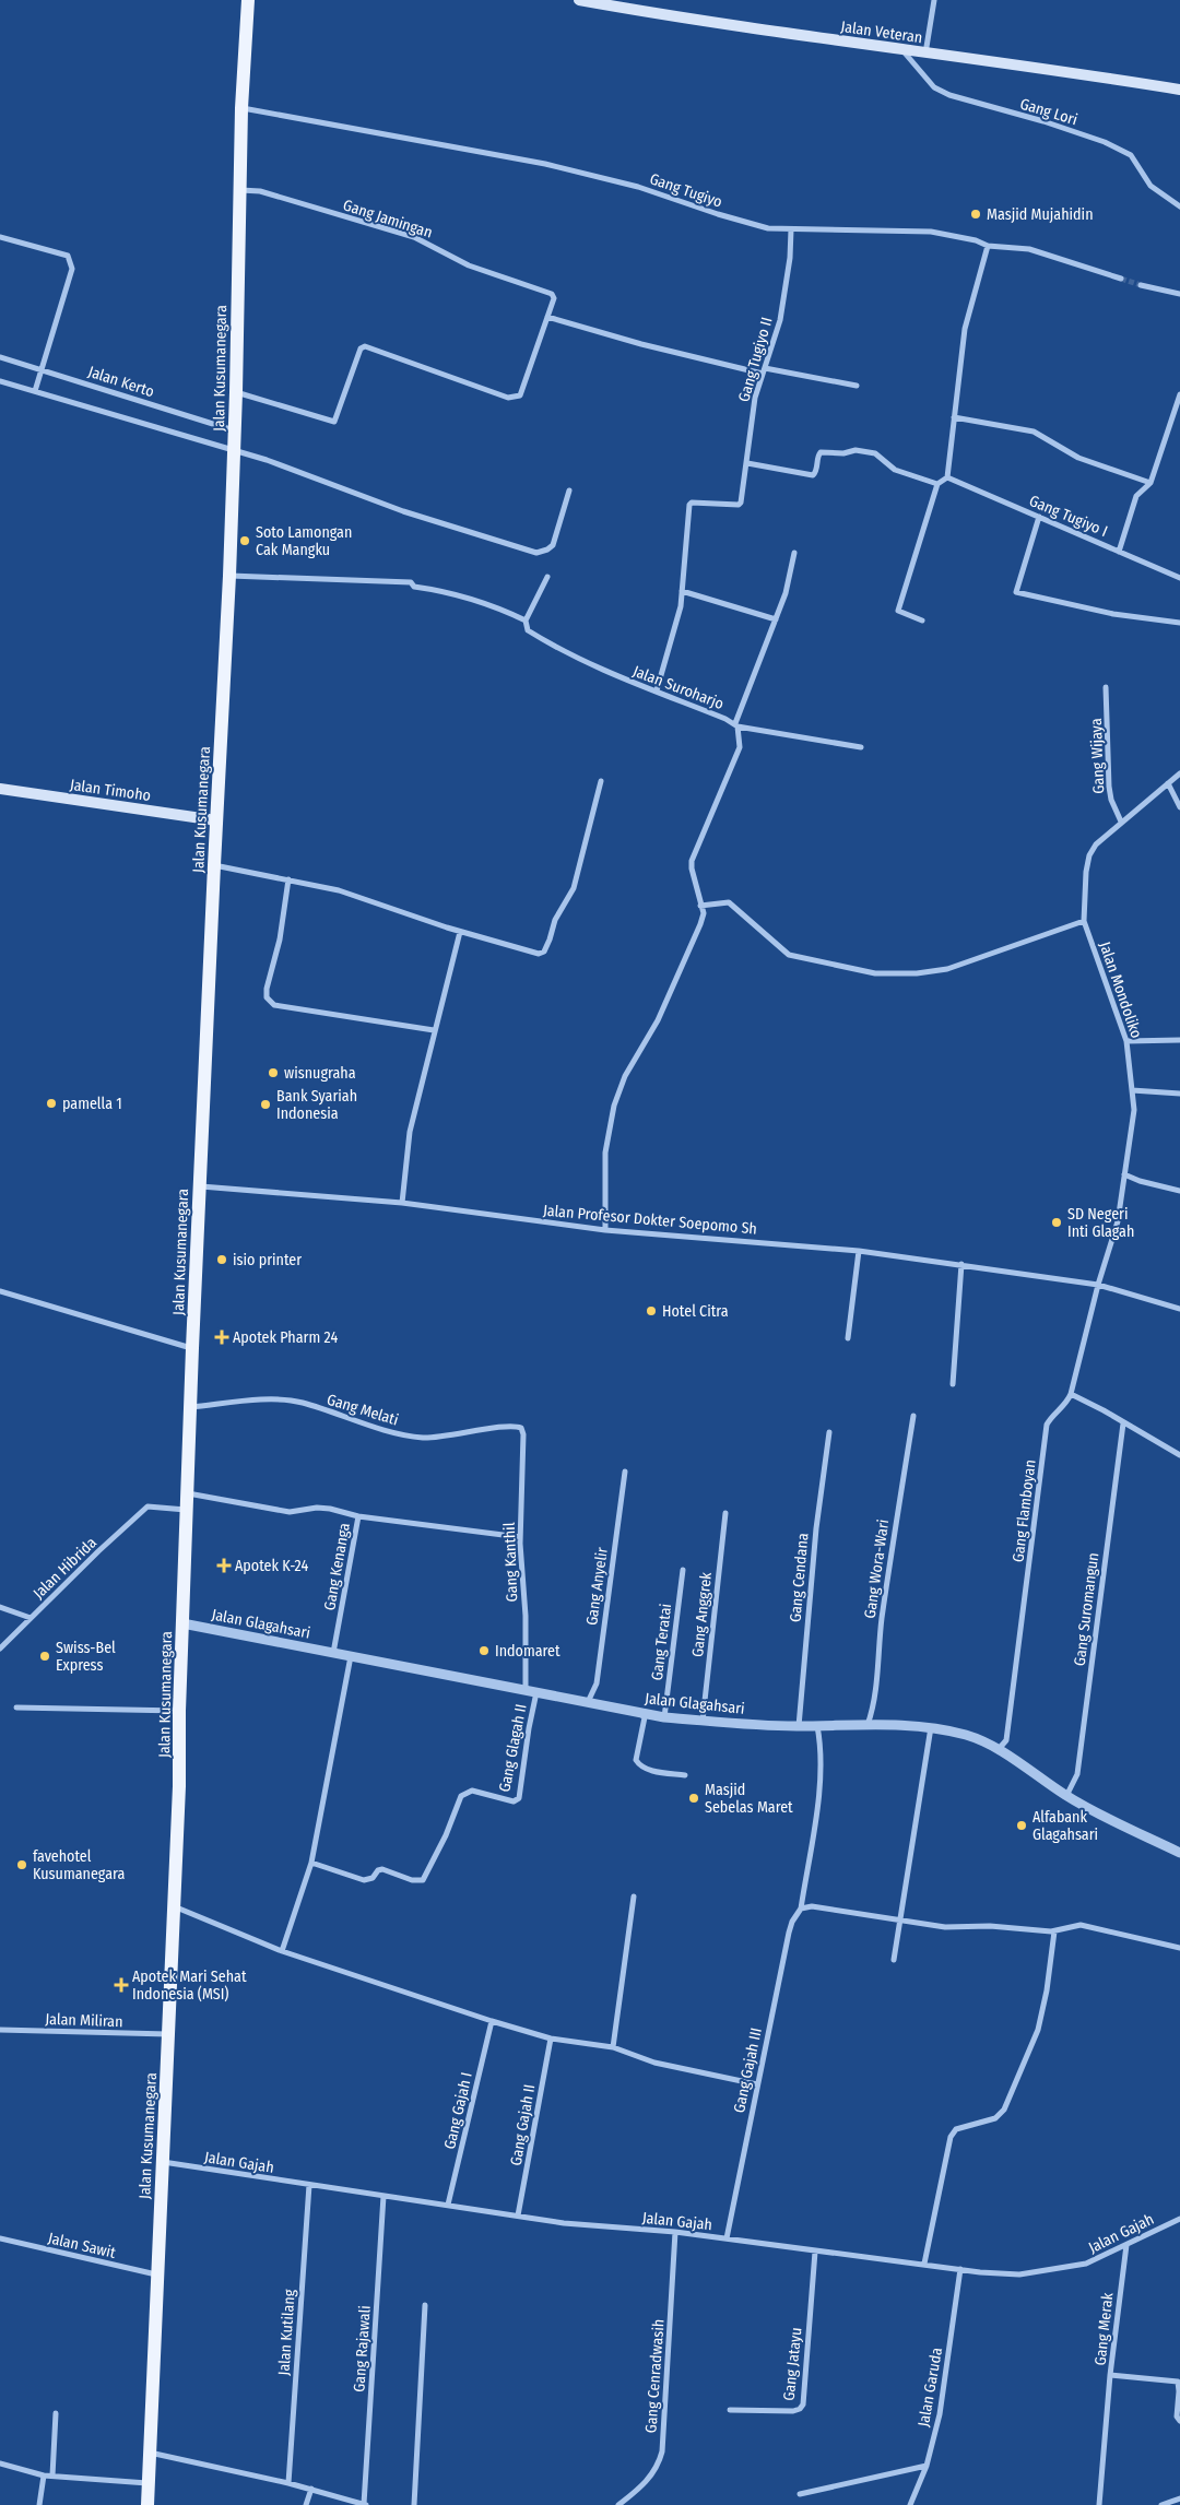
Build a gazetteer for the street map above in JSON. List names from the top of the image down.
{
  "streets": {
    "main road": ["Jalan Veteran", "Jalan Kusumanegara", "Jalan Timoho"],
    "street": [
      "Gang Lori",
      "Gang Tugiyo",
      "Gang Jamingan",
      "Gang Tugiyo II",
      "Jalan Kerto",
      "Gang Tugiyo I",
      "Jalan Suroharjo",
      "Gang Wijaya",
      "Jalan Mondoliko",
      "Jalan Profesor Dokter Soepomo Sh",
      "Gang Melati",
      "Gang Flamboyan",
      "Gang Kanthil",
      "Gang Kenanga",
      "Jalan Hibrida",
      "Gang Wora-Wari",
      "Gang Cendana",
      "Gang Anyelir",
      "Gang Suromangun",
      "Gang Anggrek",
      "Jalan Glagahsari",
      "Gang Teratai",
      "Gang Glagah II",
      "Jalan Miliran",
      "Gang Gajah III",
      "Gang Gajah I",
      "Gang Gajah II",
      "Jalan Gajah",
      "Jalan Sawit",
      "Gang Merak",
      "Jalan Kutilang",
      "Gang Rajawali",
      "Gang Jatayu",
      "Gang Cenradwasih",
      "Jalan Garuda"
    ]
  },
  "crossings": [
    ["Jalan Veteran", "Gang Lori"],
    ["Gang Tugiyo", "Gang Tugiyo II"],
    ["Gang Tugiyo", "Jalan Kusumanegara"],
    ["Gang Jamingan", "Jalan Kusumanegara"],
    ["Jalan Kusumanegara", "Jalan Kerto"],
    ["Jalan Kusumanegara", "Jalan Suroharjo"],
    ["Jalan Kusumanegara", "Jalan Timoho"],
    ["Jalan Kusumanegara", "Jalan Profesor Dokter Soepomo Sh"],
    ["Jalan Kusumanegara", "Gang Melati"],
    ["Jalan Kusumanegara", "Jalan Hibrida"],
    ["Jalan Kusumanegara", "Jalan Glagahsari"],
    ["Jalan Kusumanegara", "Jalan Miliran"],
    ["Jalan Kusumanegara", "Jalan Gajah"],
    ["Jalan Kusumanegara", "Jalan Sawit"],
    ["Gang Wijaya", "Jalan Mondoliko"],
    ["Jalan Mondoliko", "Jalan Profesor Dokter Soepomo Sh"],
    ["Jalan Mondoliko", "Gang Flamboyan"],
    ["Jalan Profesor Dokter Soepomo Sh", "Gang Flamboyan"],
    ["Gang Melati", "Gang Kanthil"],
    ["Gang Flamboyan", "Jalan Glagahsari"],
    ["Gang Kanthil", "Jalan Glagahsari"],
    ["Gang Kenanga", "Jalan Glagahsari"],
    ["Gang Wora-Wari", "Jalan Glagahsari"],
    ["Gang Cendana", "Jalan Glagahsari"],
    ["Gang Anyelir", "Jalan Glagahsari"],
    ["Gang Suromangun", "Jalan Glagahsari"],
    ["Gang Anggrek", "Jalan Glagahsari"],
    ["Jalan Glagahsari", "Gang Teratai"],
    ["Jalan Glagahsari", "Gang Glagah II"],
    ["Jalan Glagahsari", "Gang Gajah III"],
    ["Gang Gajah III", "Jalan Gajah"],
    ["Gang Gajah I", "Jalan Gajah"],
    ["Gang Gajah II", "Jalan Gajah"],
    ["Jalan Gajah", "Gang Merak"],
    ["Jalan Gajah", "Jalan Kutilang"],
    ["Jalan Gajah", "Gang Rajawali"],
    ["Jalan Gajah", "Gang Jatayu"],
    ["Jalan Gajah", "Gang Cenradwasih"],
    ["Jalan Gajah", "Jalan Garuda"]
  ],
  "places": {
    "other": [
      "Masjid Mujahidin",
      "Soto Lamongan Cak Mangku",
      "wisnugraha",
      "pamella 1",
      "Bank Syariah Indonesia",
      "SD Negeri Inti Glagah",
      "isio printer",
      "Hotel Citra",
      "Indomaret",
      "Swiss-Bel Express",
      "Masjid Sebelas Maret",
      "Alfabank Glagahsari",
      "favehotel Kusumanegara"
    ],
    "health": ["Apotek Pharm 24", "Apotek K-24", "Apotek Mari Sehat Indonesia (MSI)"]
  }
}
